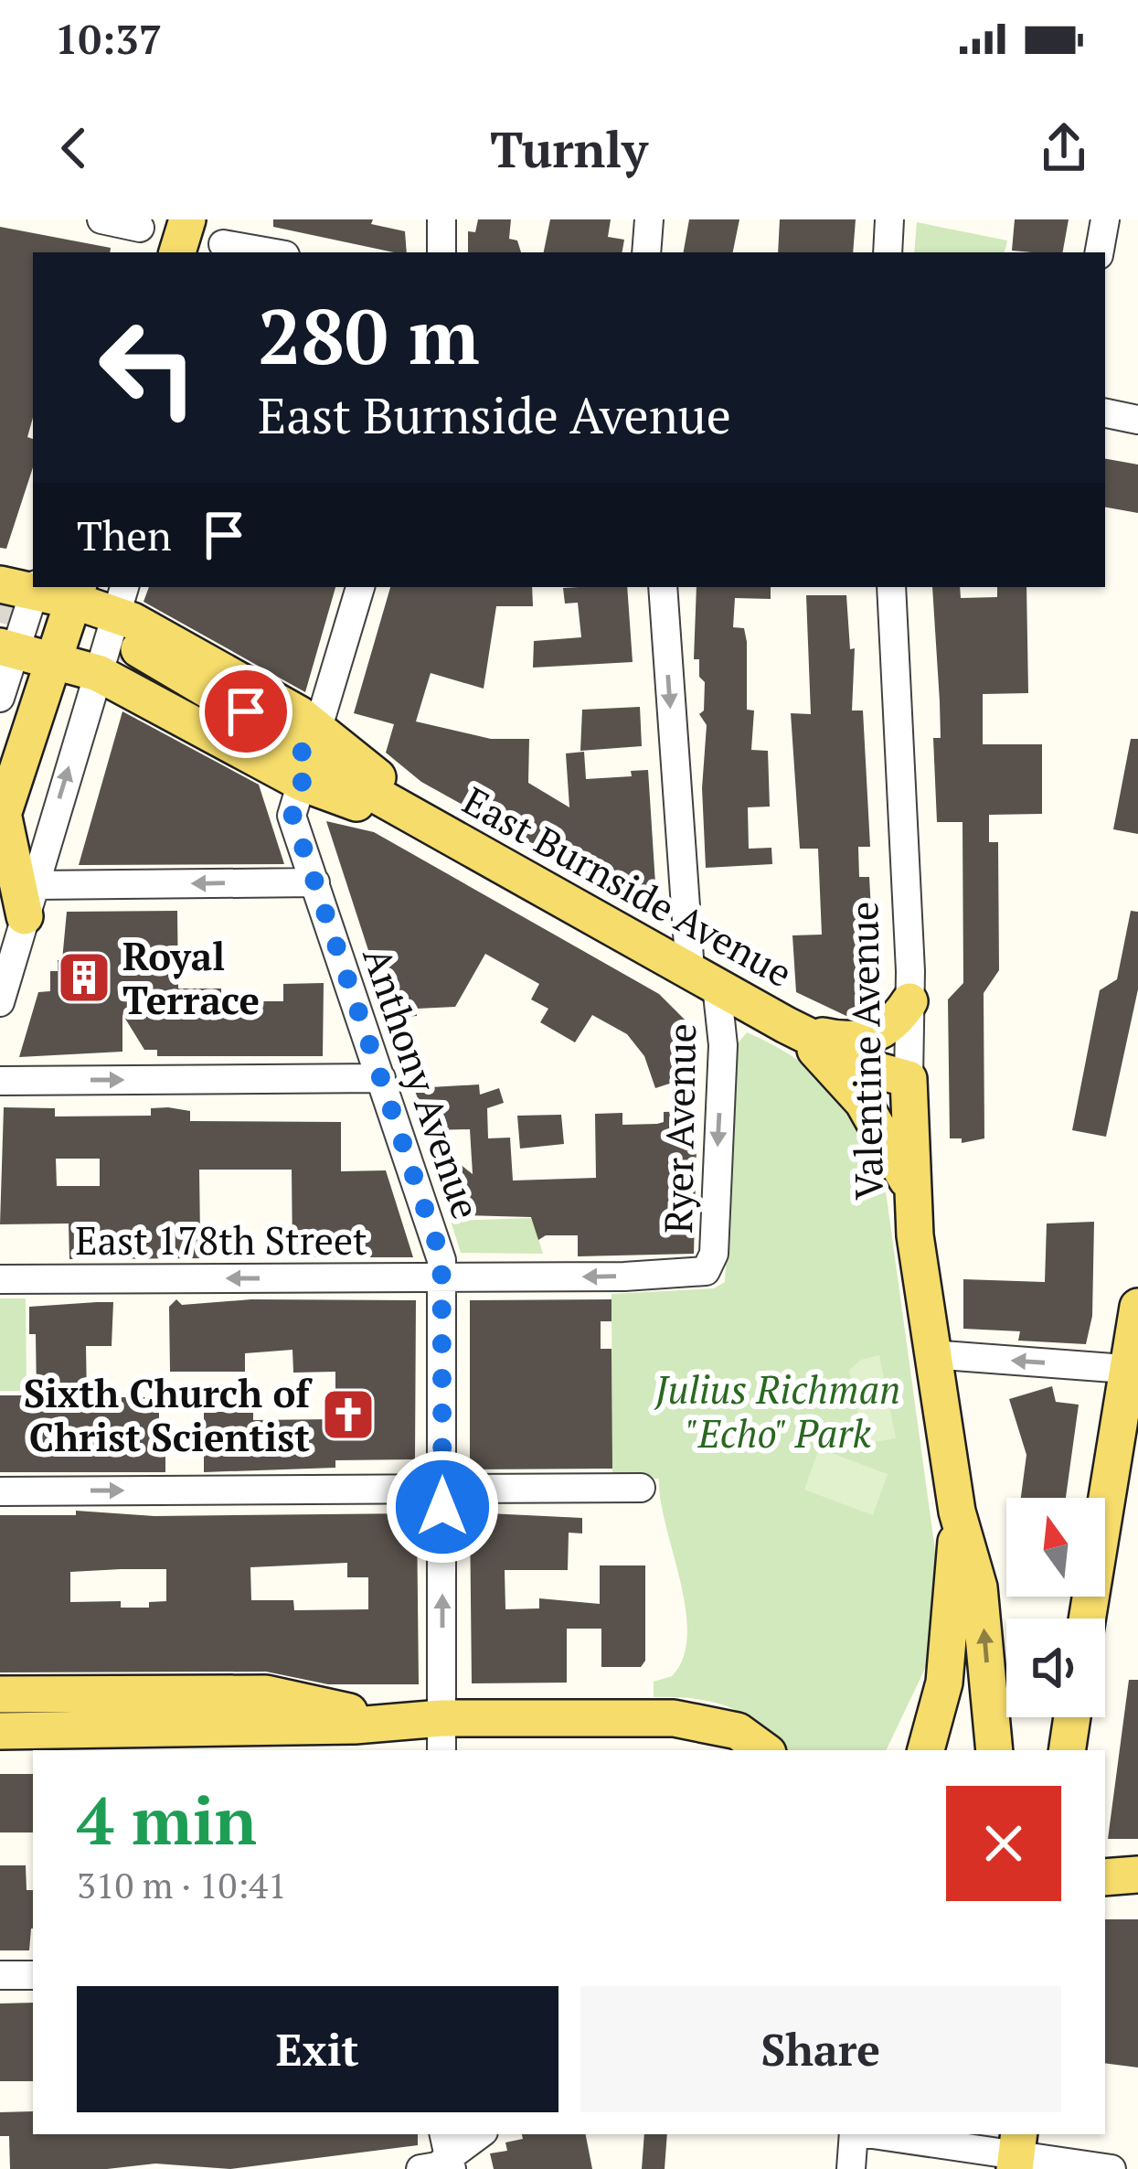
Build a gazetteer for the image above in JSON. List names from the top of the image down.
{
  "streets": {
    "main road": ["East Burnside Avenue", "Valentine Avenue"],
    "street": ["Anthony Avenue", "Ryer Avenue", "East 178th Street"]
  },
  "crossings": [
    ["East Burnside Avenue", "Valentine Avenue"],
    ["East Burnside Avenue", "Anthony Avenue"],
    ["East Burnside Avenue", "Ryer Avenue"],
    ["Anthony Avenue", "East 178th Street"],
    ["Ryer Avenue", "East 178th Street"]
  ],
  "one_way": ["Ryer Avenue"],
  "parks": ["Julius Richman \"Echo\" Park"],
  "places": {
    "building": ["Royal Terrace"],
    "church": ["Sixth Church of Christ Scientist"]
  },
  "north": "top",
  "page": {
    "status": "10:37",
    "header": "Turnly",
    "turn": ["280 m", "East Burnside Avenue"],
    "then": "Then",
    "heading": ["4 min", "310 m · 10:41"],
    "buttons": ["Exit", "Share"]
  }
}
